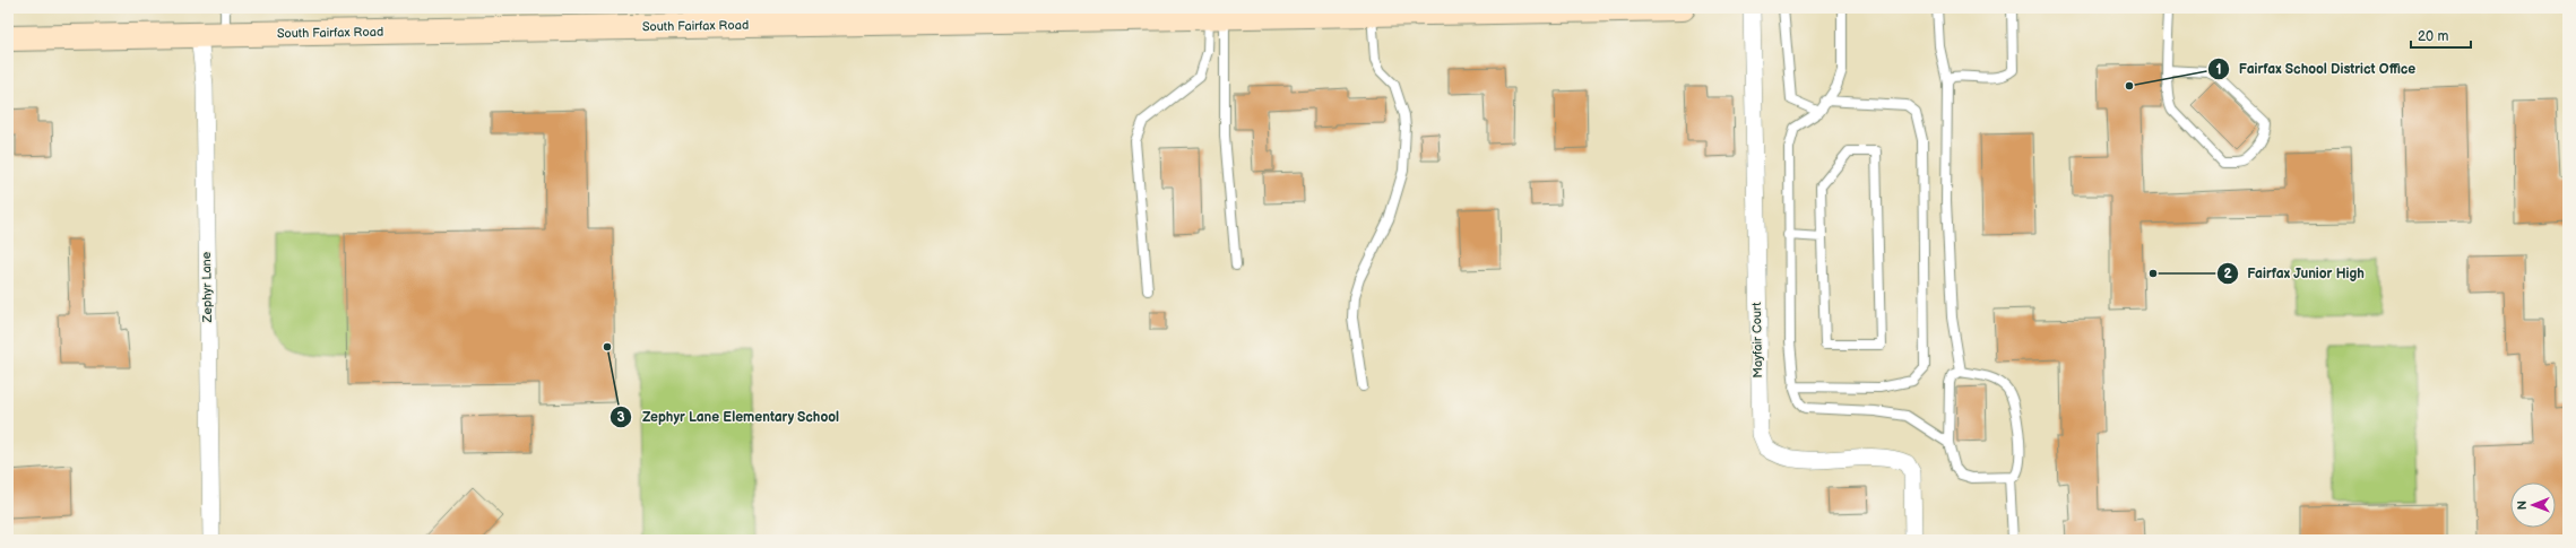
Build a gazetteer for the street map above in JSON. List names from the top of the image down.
{
  "streets": {
    "street": ["South Fairfax Road", "Zephyr Lane", "Mayfair Court"]
  },
  "crossings": [
    ["South Fairfax Road", "Zephyr Lane"]
  ],
  "places": ["Fairfax School District Office", "Fairfax Junior High", "Zephyr Lane Elementary School"],
  "scale_bar": "20 m",
  "north": "left"
}
